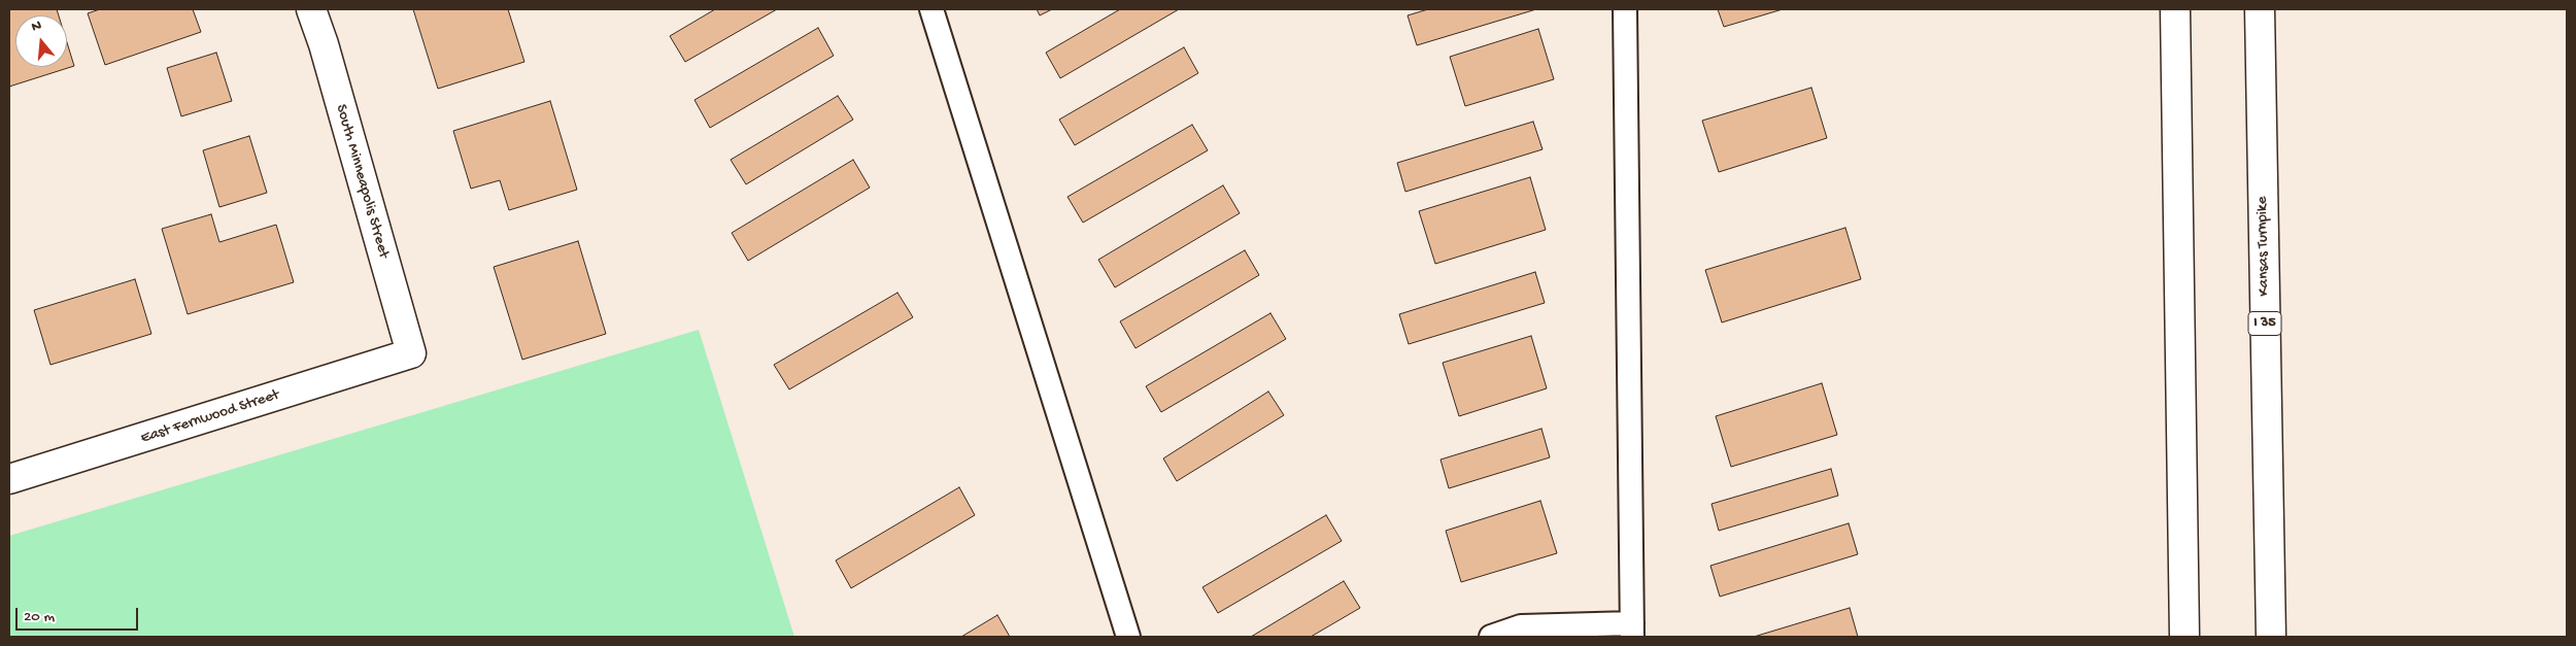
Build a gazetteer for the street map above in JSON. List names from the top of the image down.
{
  "streets": {
    "main road": [
      "South Minneapolis Street",
      "Kansas Turnpike",
      "I 35",
      "East Fernwood Street"
    ]
  },
  "crossings": [
    ["South Minneapolis Street", "East Fernwood Street"]
  ],
  "scale_bar": "20 m",
  "north": "top"
}
